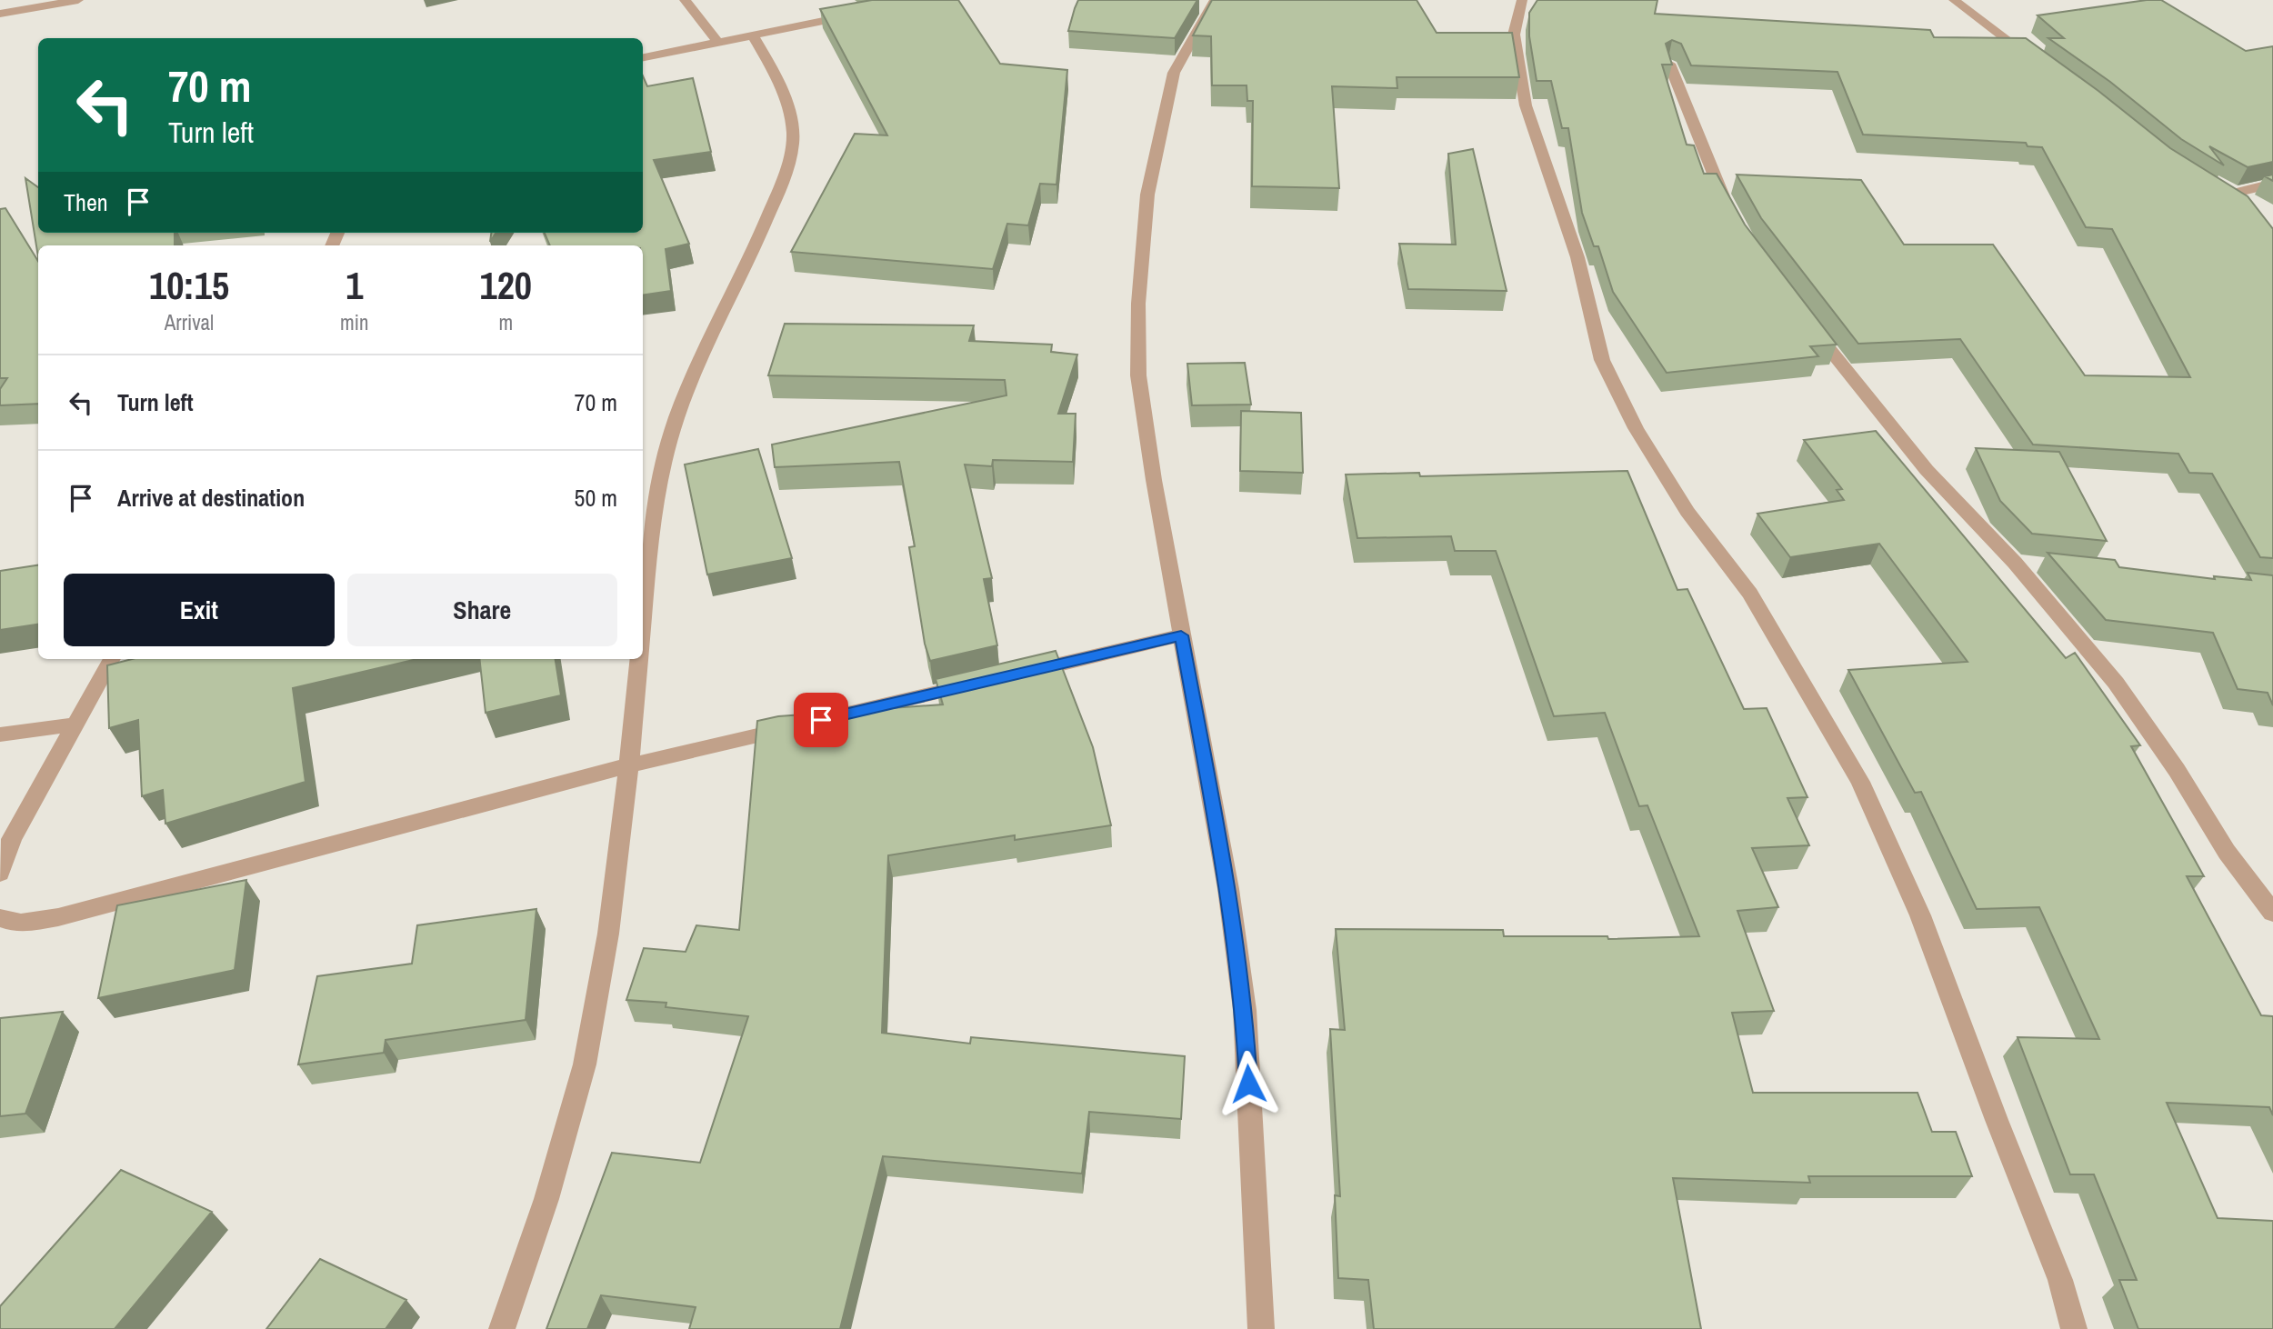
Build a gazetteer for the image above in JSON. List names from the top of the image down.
{
  "page": {
    "turn": ["70 m", "Turn left"],
    "then": "Then",
    "eta": [
      "10:15",
      "Arrival",
      "1",
      "min",
      "120",
      "m"
    ],
    "list": [
      {
        "name": "Turn left",
        "value": "70 m"
      },
      {
        "name": "Arrive at destination",
        "value": "50 m"
      }
    ],
    "buttons": ["Exit", "Share"]
  }
}
